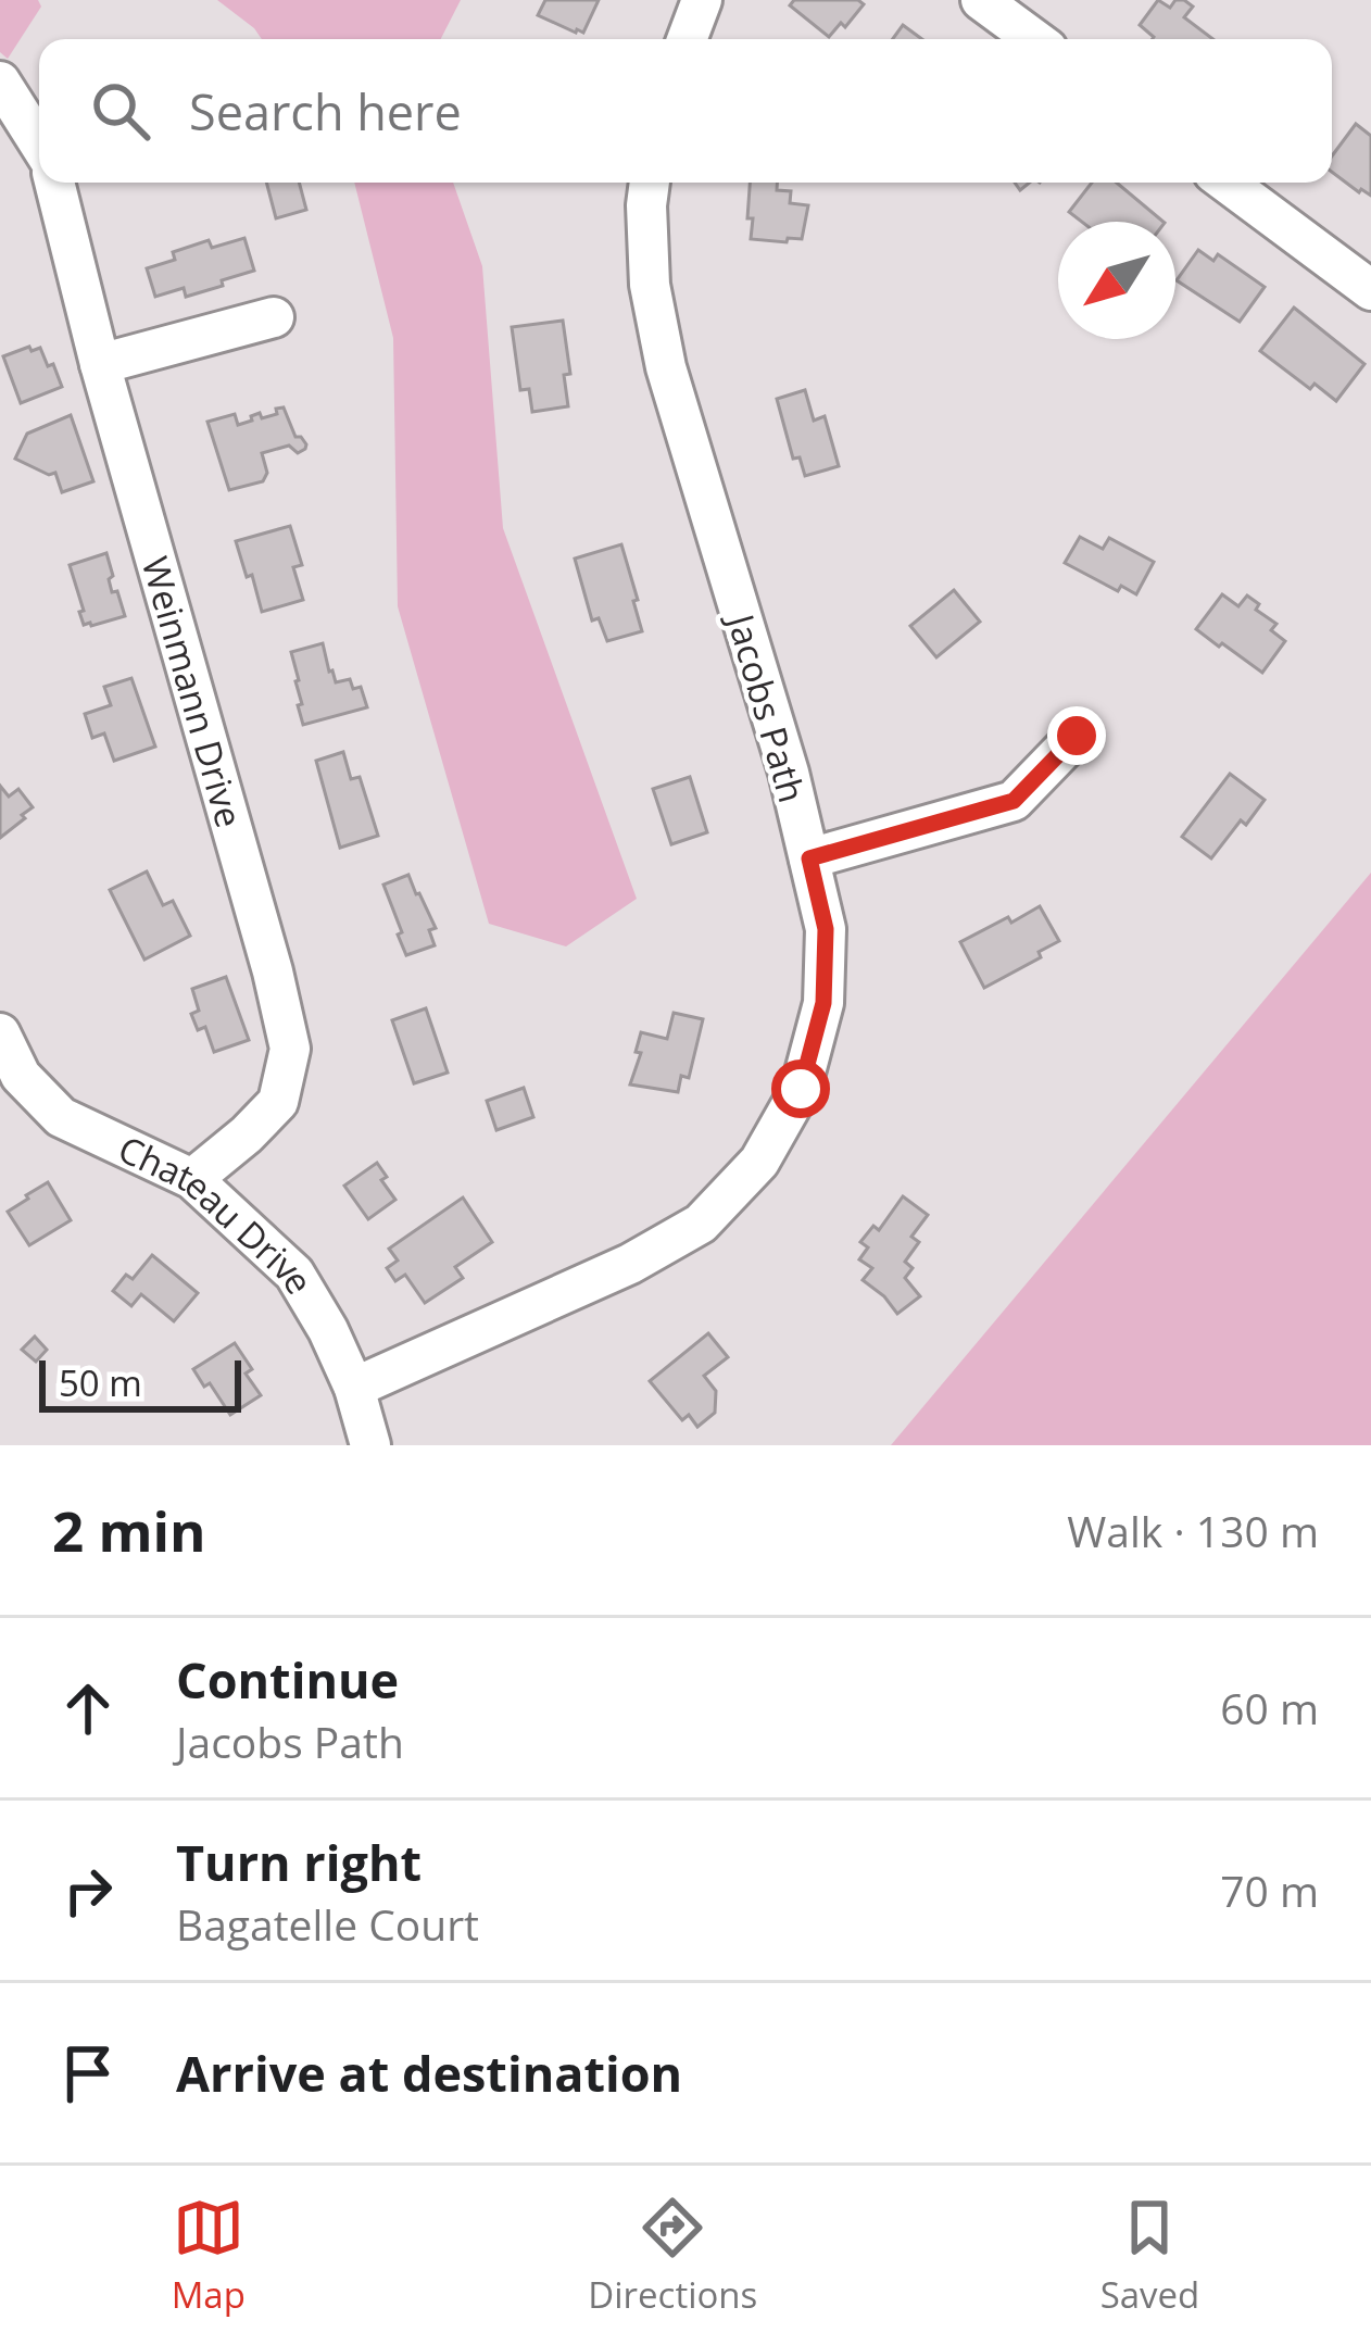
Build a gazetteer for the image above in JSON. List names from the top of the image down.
{
  "streets": {
    "street": ["Weinmann Drive", "Jacobs Path", "Chateau Drive"]
  },
  "crossings": [
    ["Weinmann Drive", "Chateau Drive"],
    ["Jacobs Path", "Chateau Drive"]
  ],
  "scale_bar": "50 m",
  "north": "bottom left",
  "page": {
    "search": "Search here",
    "scale": "50 m",
    "heading": ["2 min", "Walk · 130 m"],
    "list": [
      ["Continue", "Jacobs Path", "60 m"],
      ["Turn right", "Bagatelle Court", "70 m"],
      "Arrive at destination"
    ],
    "nav": ["Map", "Directions", "Saved"]
  }
}
